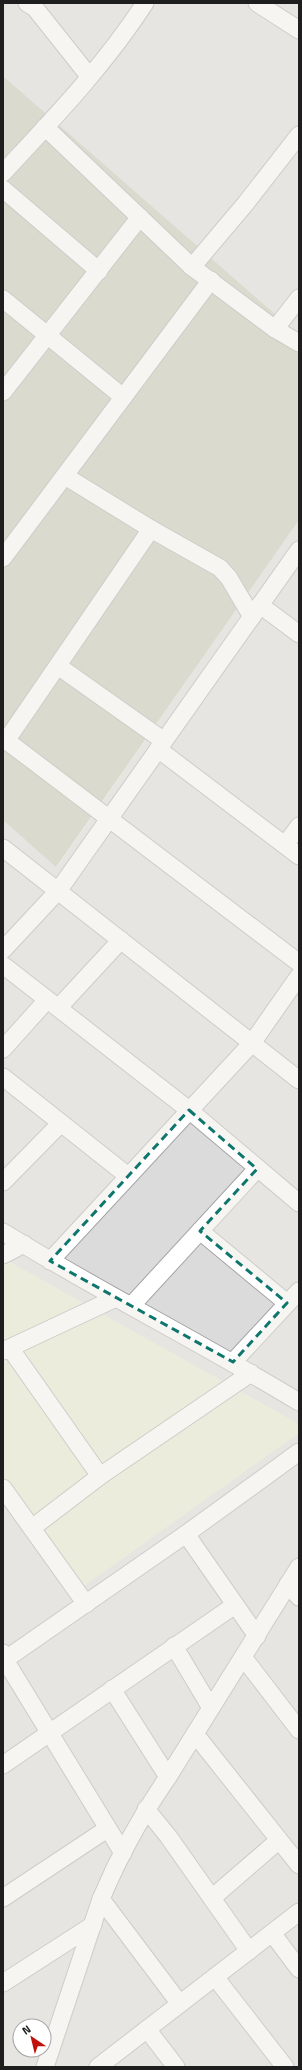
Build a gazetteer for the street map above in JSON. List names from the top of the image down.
{
  "north": "top left"
}
